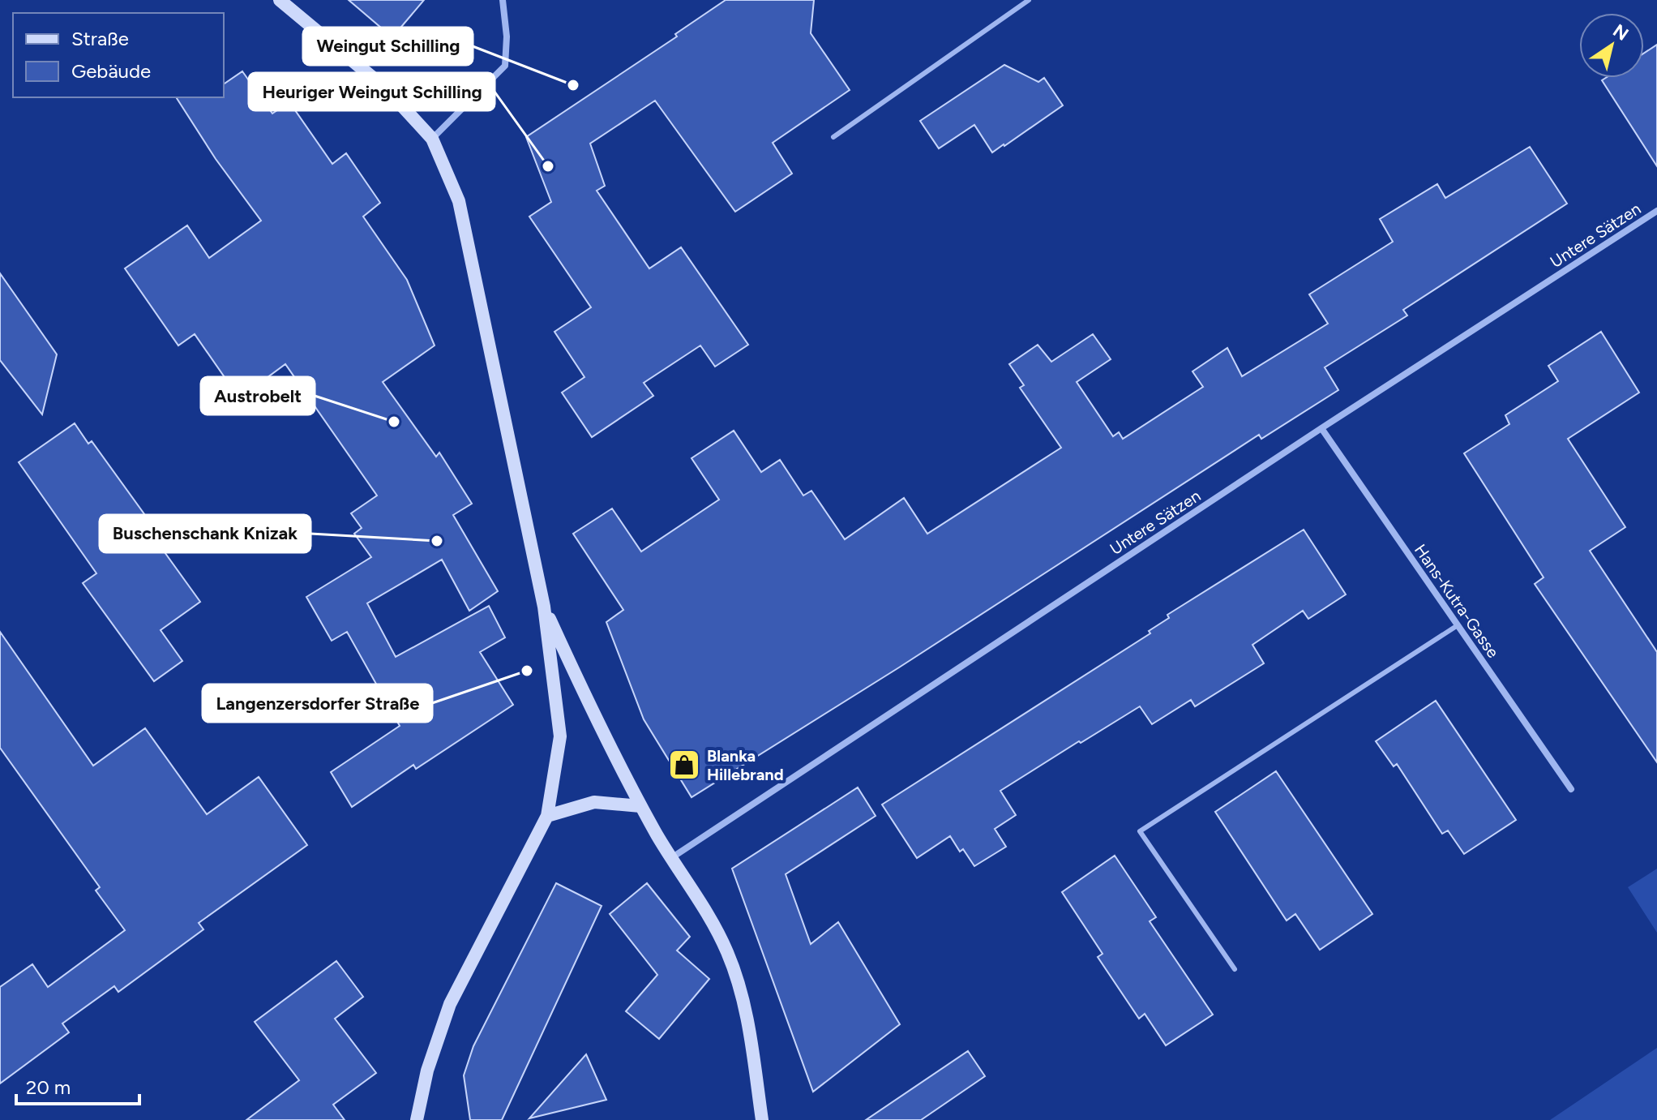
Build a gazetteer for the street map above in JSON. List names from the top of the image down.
{
  "streets": {
    "street": ["Untere Sätzen", "Hans-Kutra-Gasse"]
  },
  "crossings": [
    ["Untere Sätzen", "Hans-Kutra-Gasse"]
  ],
  "places": {
    "other": [
      "Weingut Schilling",
      "Heuriger Weingut Schilling",
      "Austrobelt",
      "Buschenschank Knizak",
      "Langenzersdorfer Straße"
    ],
    "shop": ["Blanka Hillebrand"]
  },
  "legend": ["Straße", "Gebäude"],
  "scale_bar": "20 m",
  "north": "top right"
}
